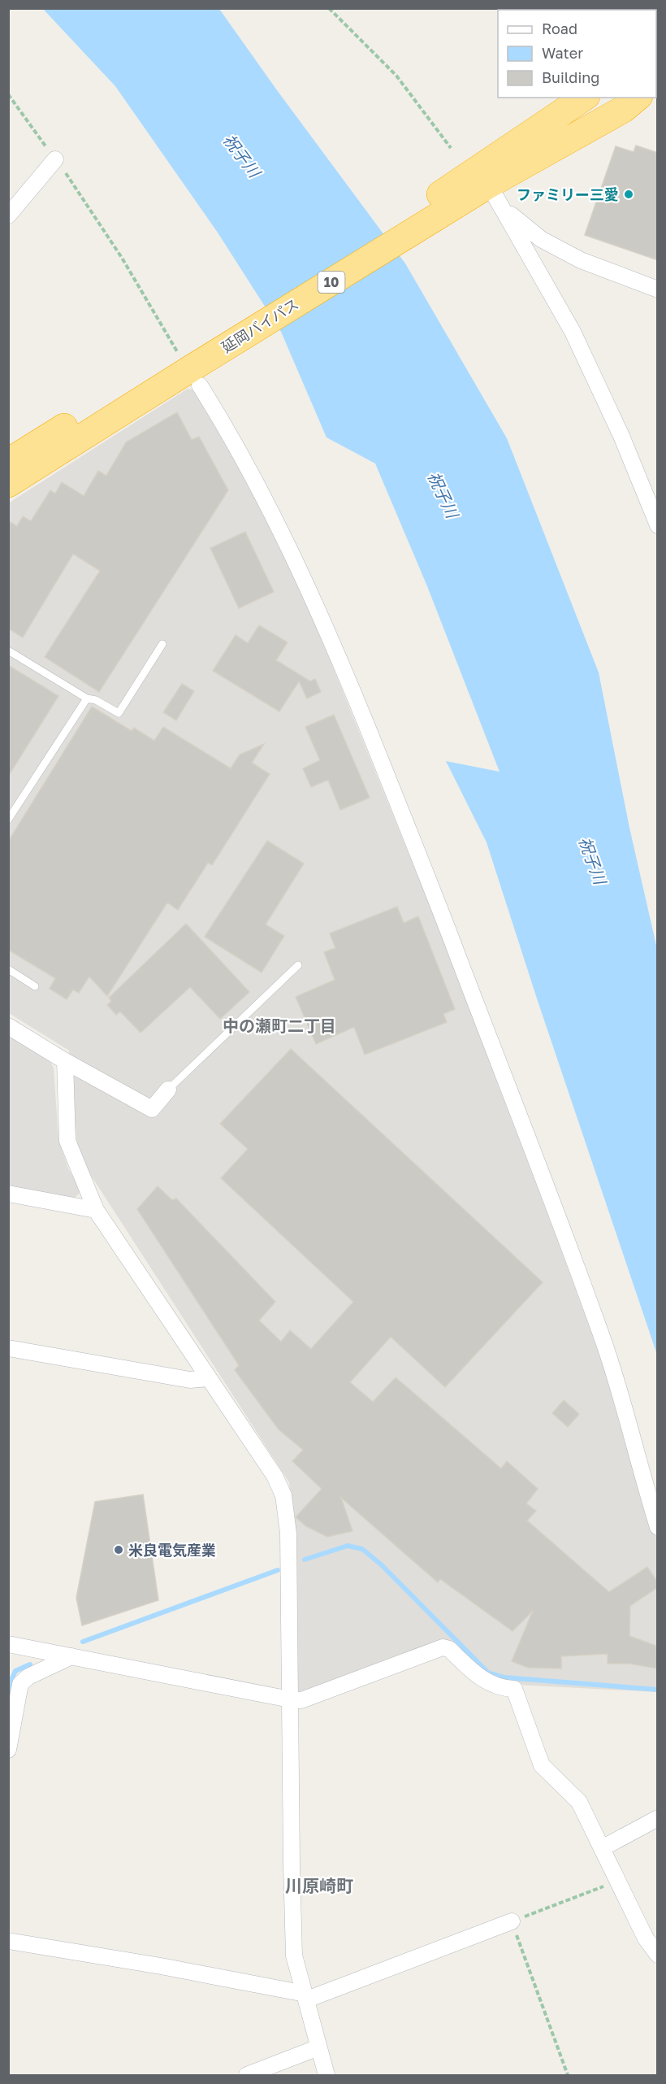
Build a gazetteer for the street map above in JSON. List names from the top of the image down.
{
  "streets": {
    "highway": ["10", "延岡バイパス"]
  },
  "districts": ["中の瀬町二丁目", "川原崎町"],
  "water": ["祝子川"],
  "places": ["ファミリー三愛", "米良電気産業"],
  "legend": ["Road", "Water", "Building"]
}
